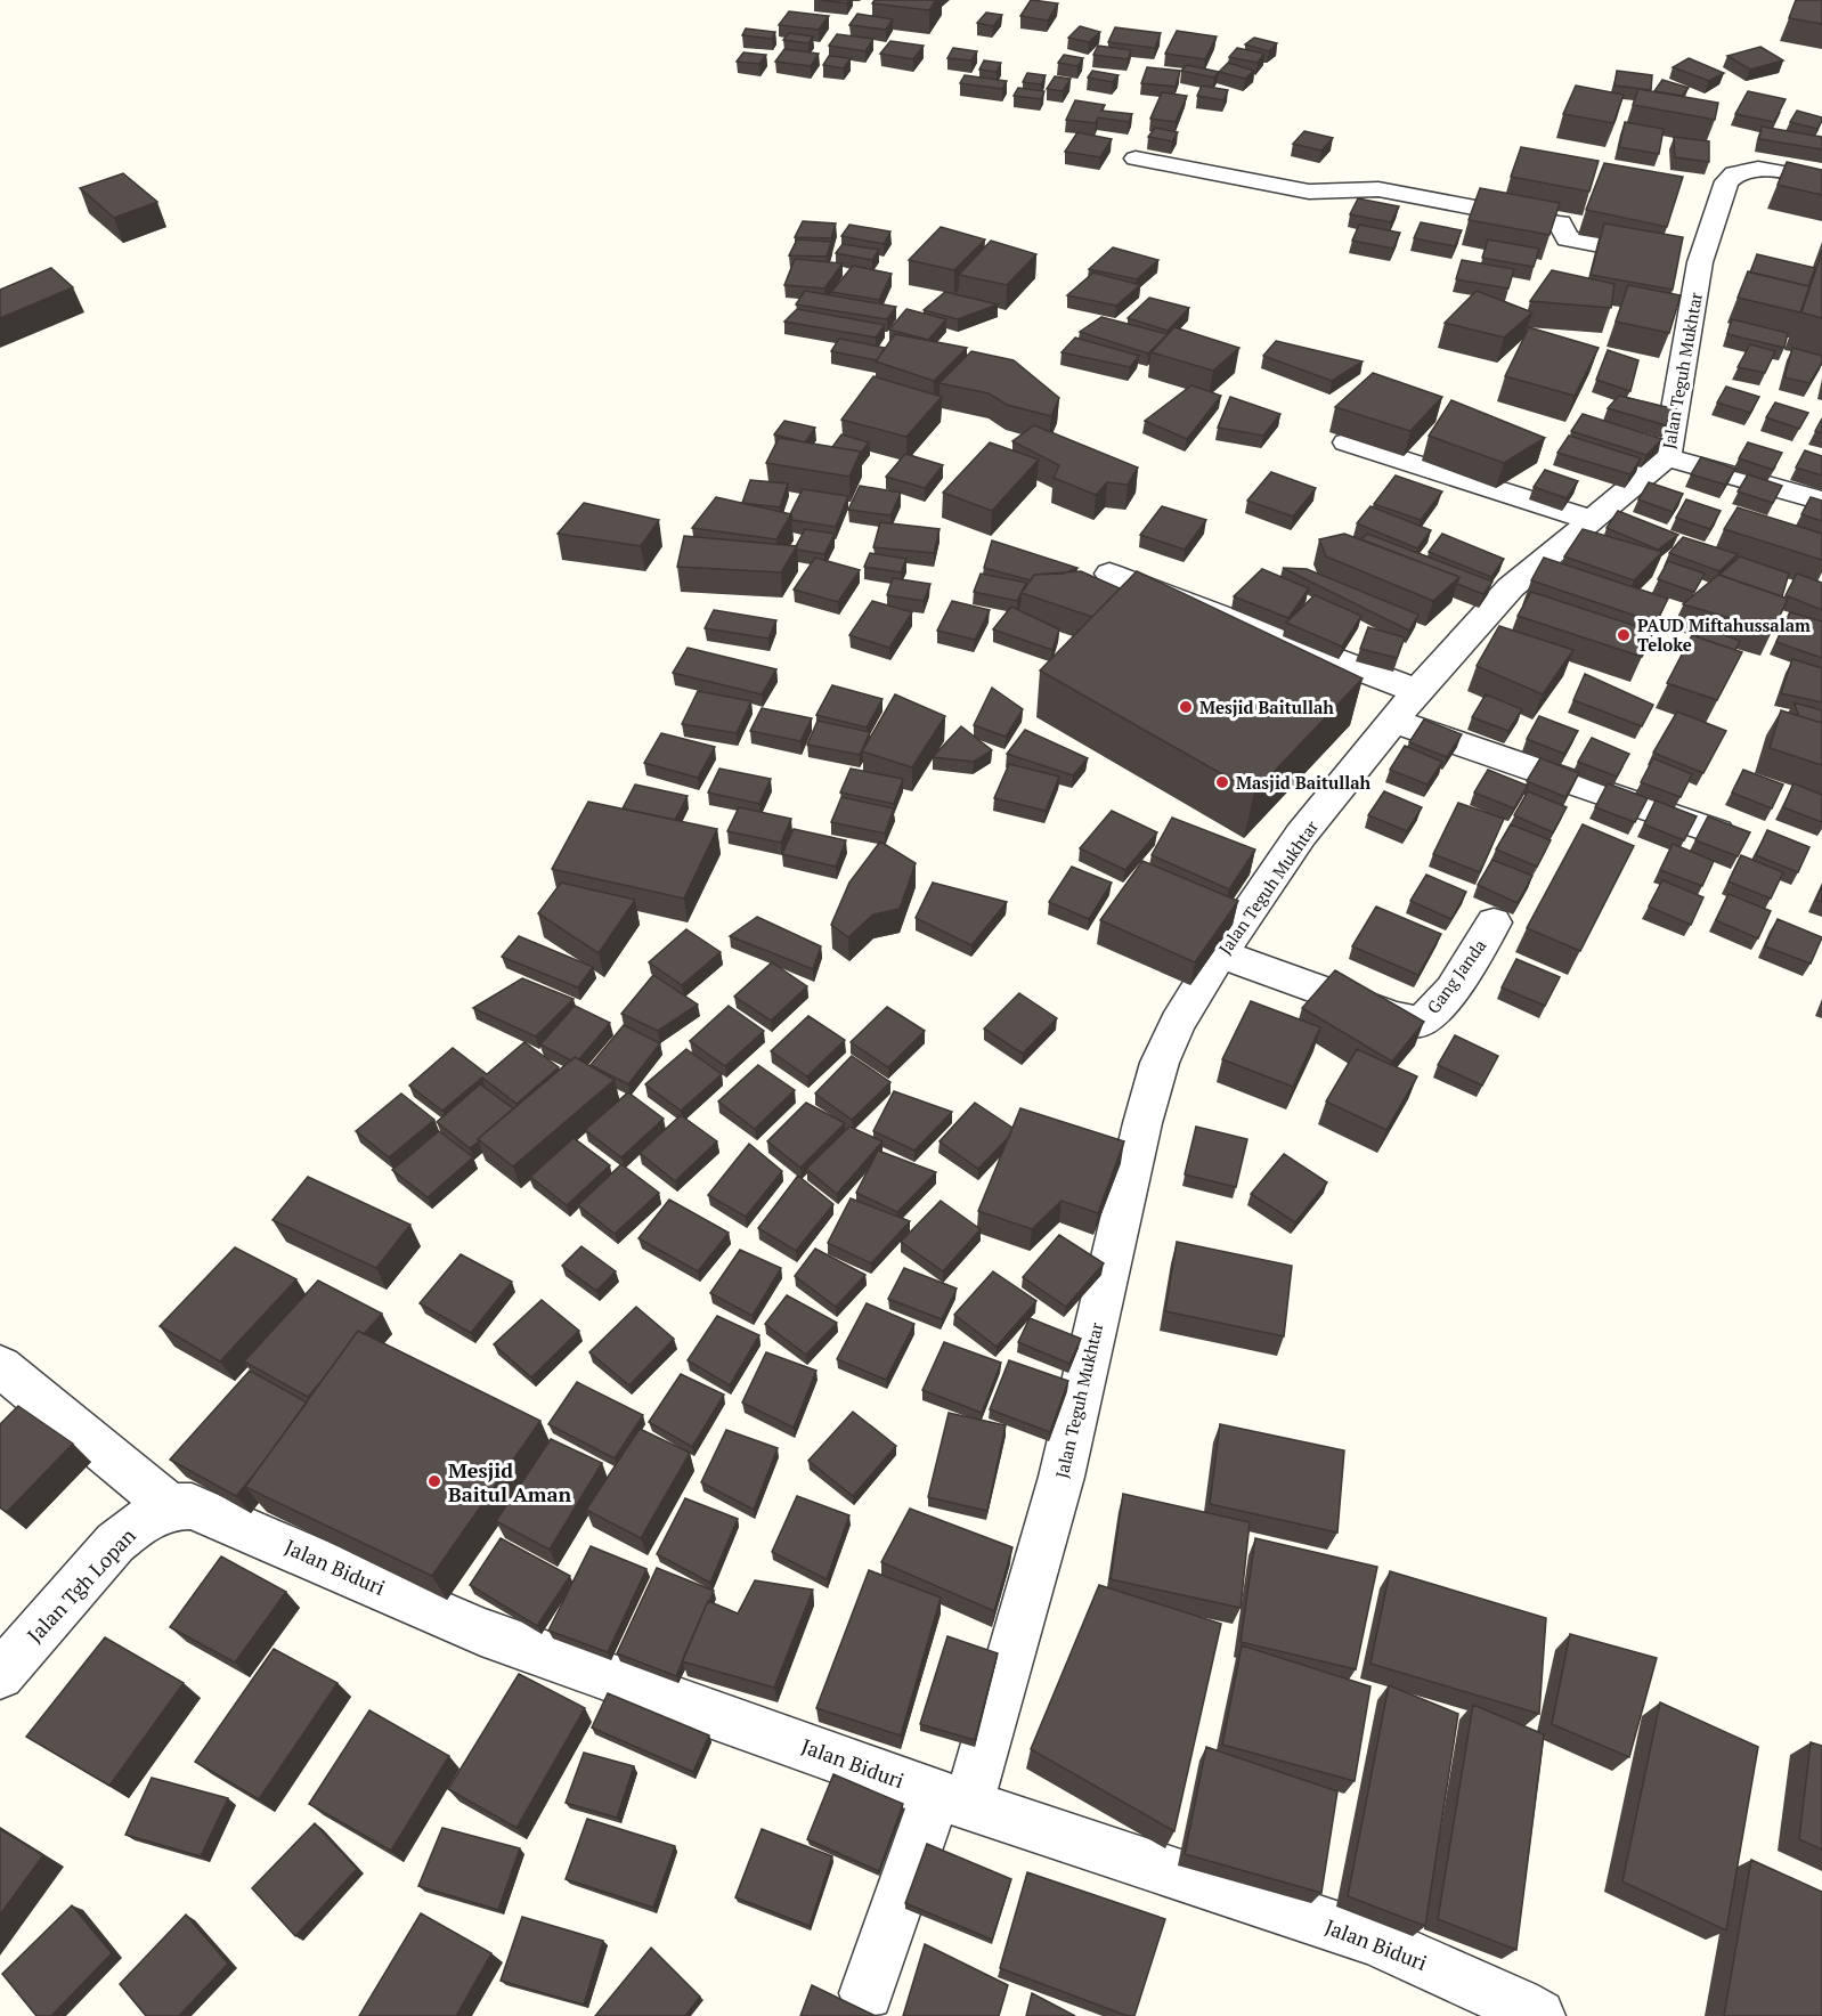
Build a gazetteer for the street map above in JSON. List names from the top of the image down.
{
  "streets": {
    "street": [
      "Jalan Teguh Mukhtar",
      "Gang Janda",
      "Jalan Biduri",
      "Jalan Tgh Lopan"
    ]
  },
  "crossings": [
    ["Jalan Teguh Mukhtar", "Gang Janda"],
    ["Jalan Teguh Mukhtar", "Jalan Biduri"],
    ["Jalan Biduri", "Jalan Tgh Lopan"]
  ],
  "places": [
    "PAUD Miftahussalam Teloke",
    "Mesjid Baitullah",
    "Masjid Baitullah",
    "Mesjid Baitul Aman"
  ]
}
